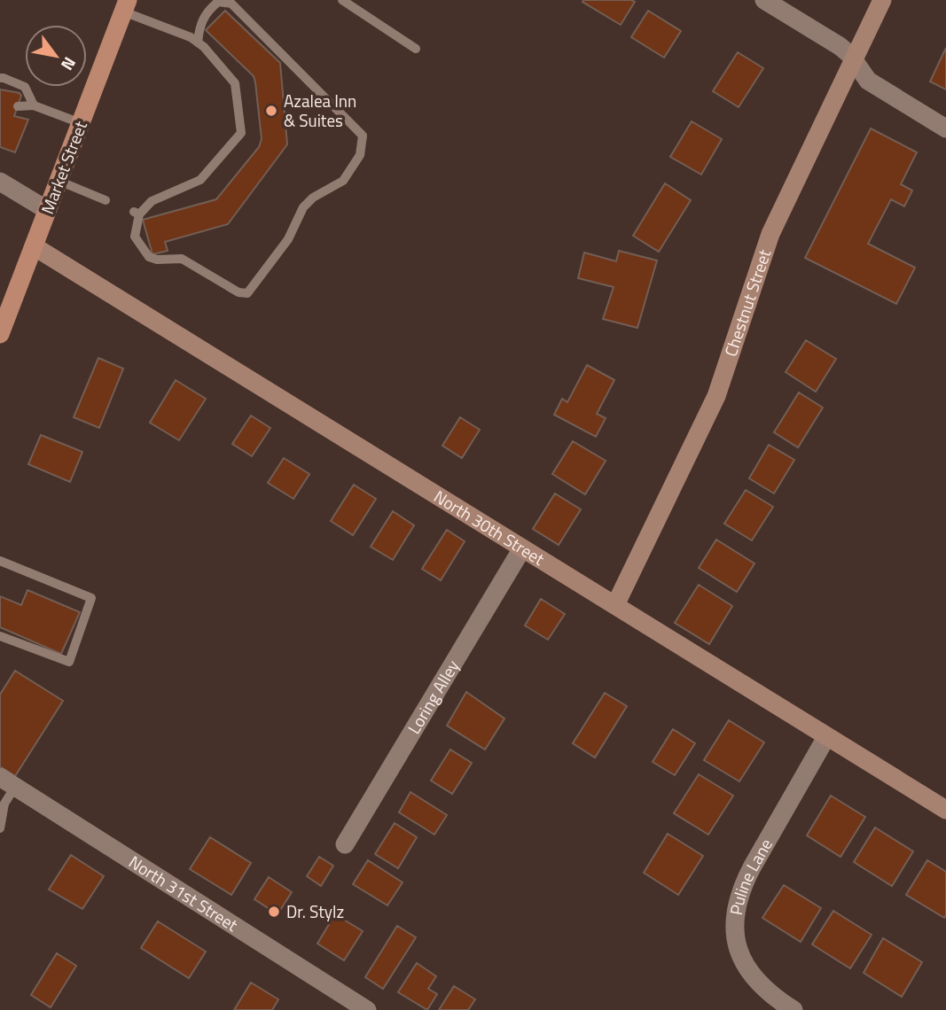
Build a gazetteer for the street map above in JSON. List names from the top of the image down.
{
  "streets": {
    "main road": ["Market Street"],
    "street": [
      "Chestnut Street",
      "North 30th Street",
      "Loring Alley",
      "Puline Lane",
      "North 31st Street"
    ]
  },
  "crossings": [
    ["Market Street", "North 30th Street"],
    ["Chestnut Street", "North 30th Street"],
    ["North 30th Street", "Loring Alley"],
    ["North 30th Street", "Puline Lane"]
  ],
  "places": ["Azalea Inn & Suites", "Dr. Stylz"],
  "north": "bottom right"
}
